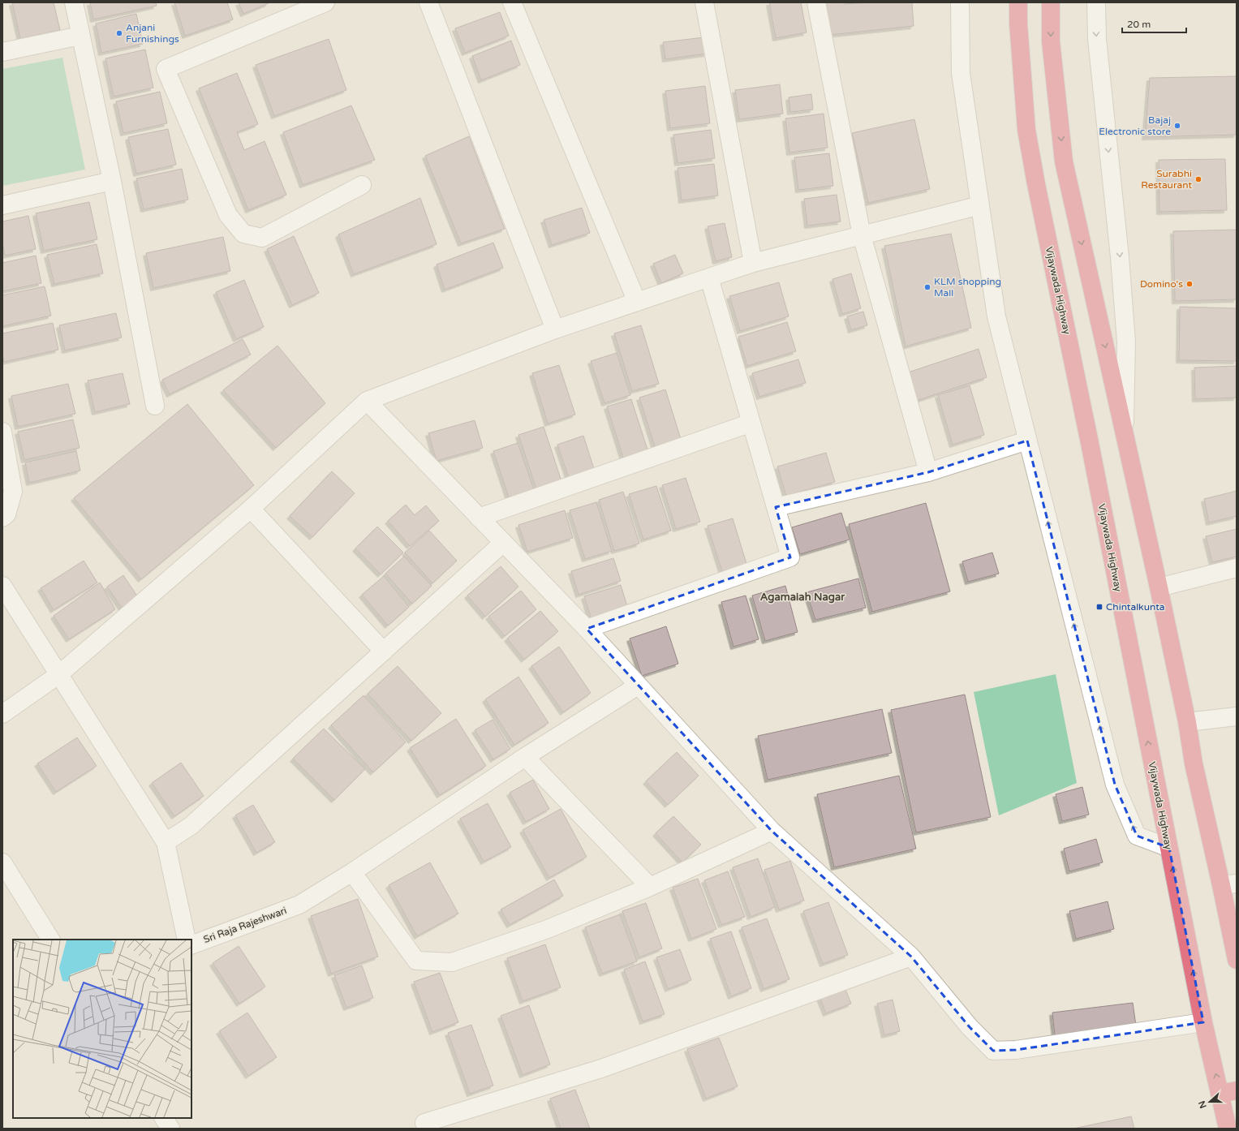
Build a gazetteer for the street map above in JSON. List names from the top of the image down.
{
  "streets": {
    "highway": ["Vijaywada Highway"],
    "street": ["Sri Raja Rajeshwari"]
  },
  "districts": ["Agamaiah Nagar"],
  "places": {
    "other": [
      "Anjani Furnishings",
      "Bajaj Electronic store",
      "Surabhi Restaurant",
      "Domino's",
      "KLM shopping Mall"
    ],
    "transit": ["Chintalkunta"]
  },
  "scale_bar": "20 m",
  "north": "left"
}
